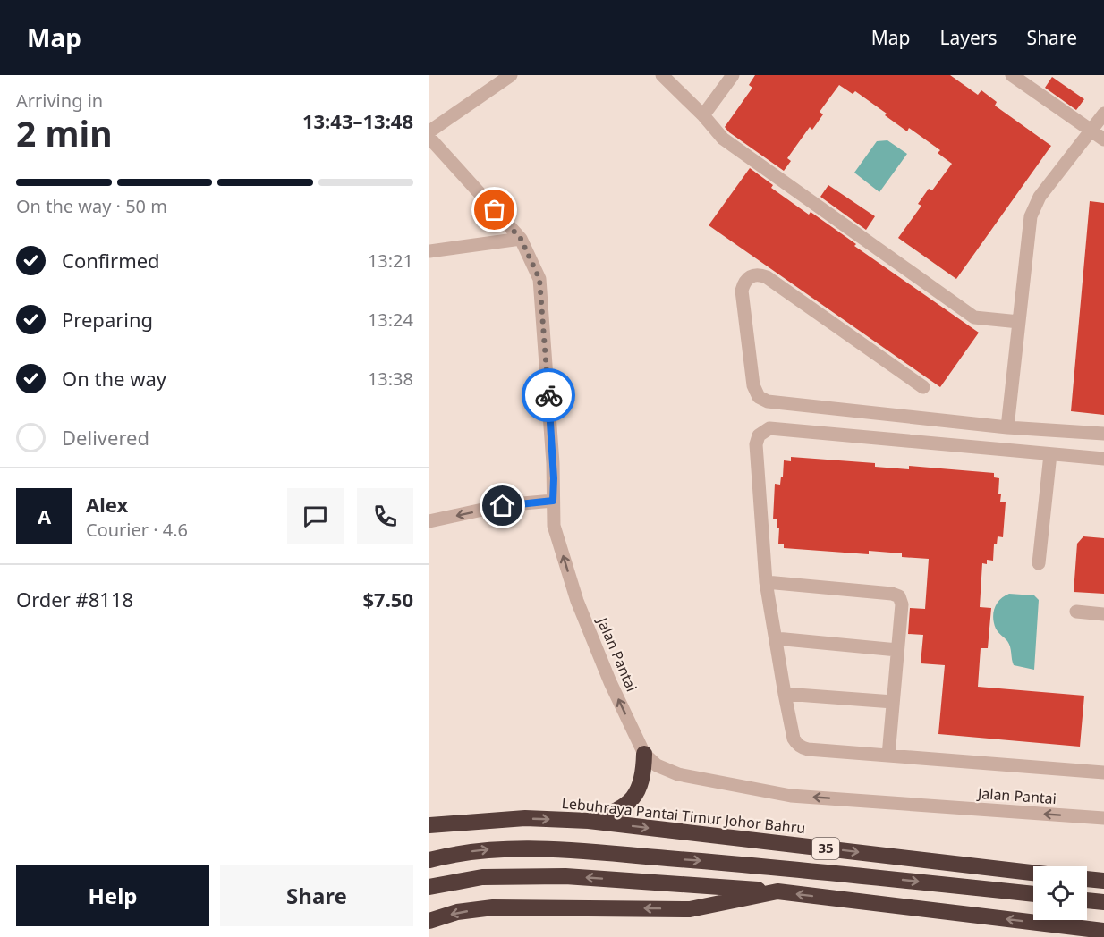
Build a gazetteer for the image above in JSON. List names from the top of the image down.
{
  "streets": {
    "highway": ["Lebuhraya Pantai Timur Johor Bahru", "35"],
    "street": ["Jalan Pantai"]
  },
  "page": {
    "header": "Map",
    "nav": ["Map", "Layers", "Share"],
    "heading": ["2 min", "Arriving in", "13:43–13:48"],
    "panel": [
      "Alex",
      "Courier · 4.6",
      "Order #8118",
      "$7.50"
    ],
    "bar": "On the way · 50 m",
    "list": [
      ["Confirmed", "13:21"],
      ["Preparing", "13:24"],
      ["On the way", "13:38"],
      "Delivered"
    ],
    "round": "A",
    "buttons": ["Help", "Share"]
  }
}
